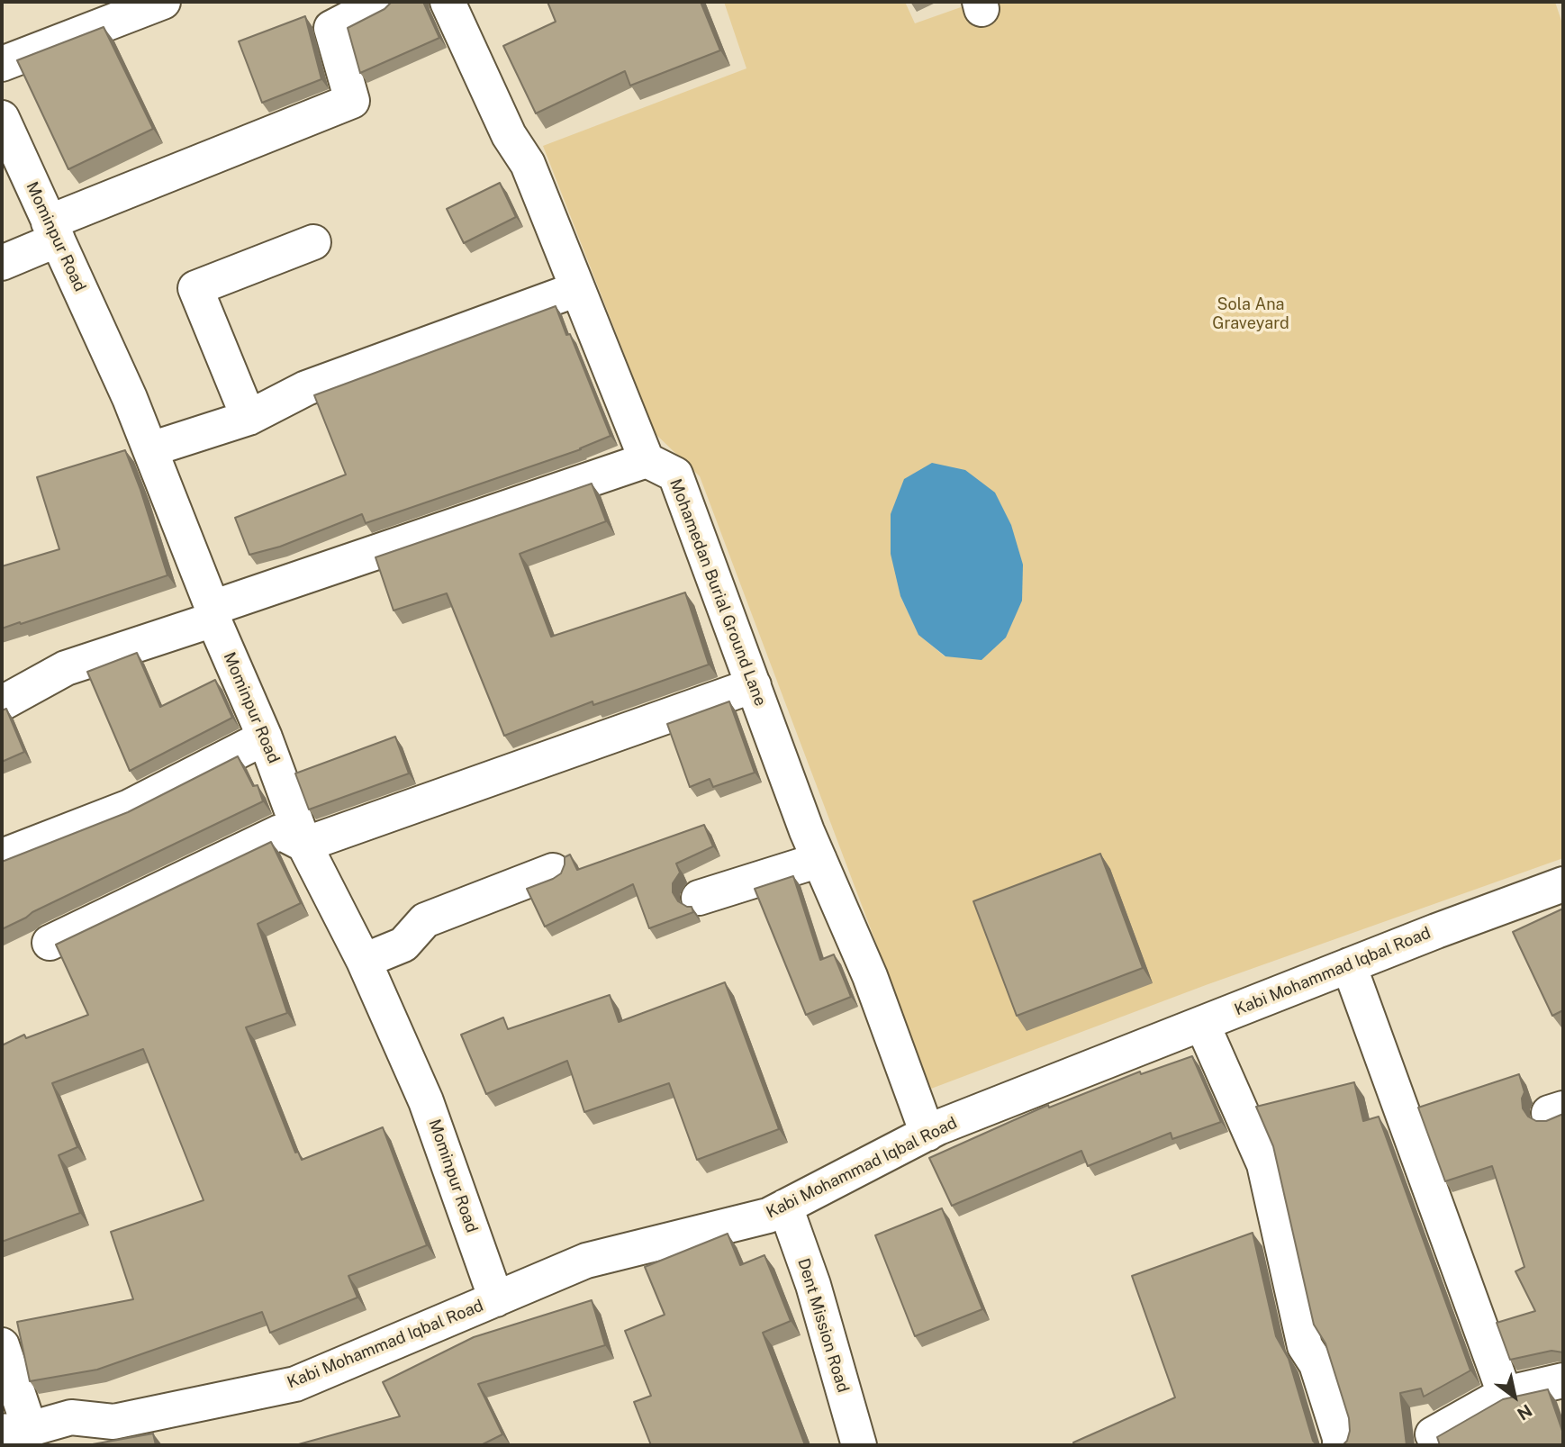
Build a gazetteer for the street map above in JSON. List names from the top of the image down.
{
  "streets": {
    "street": [
      "Mominpur Road",
      "Mohamedan Burial Ground Lane",
      "Kabi Mohammad Iqbal Road",
      "Dent Mission Road"
    ]
  },
  "crossings": [
    ["Mominpur Road", "Kabi Mohammad Iqbal Road"],
    ["Mohamedan Burial Ground Lane", "Kabi Mohammad Iqbal Road"],
    ["Kabi Mohammad Iqbal Road", "Dent Mission Road"]
  ],
  "parks": ["Sola Ana Graveyard"],
  "north": "bottom right"
}
